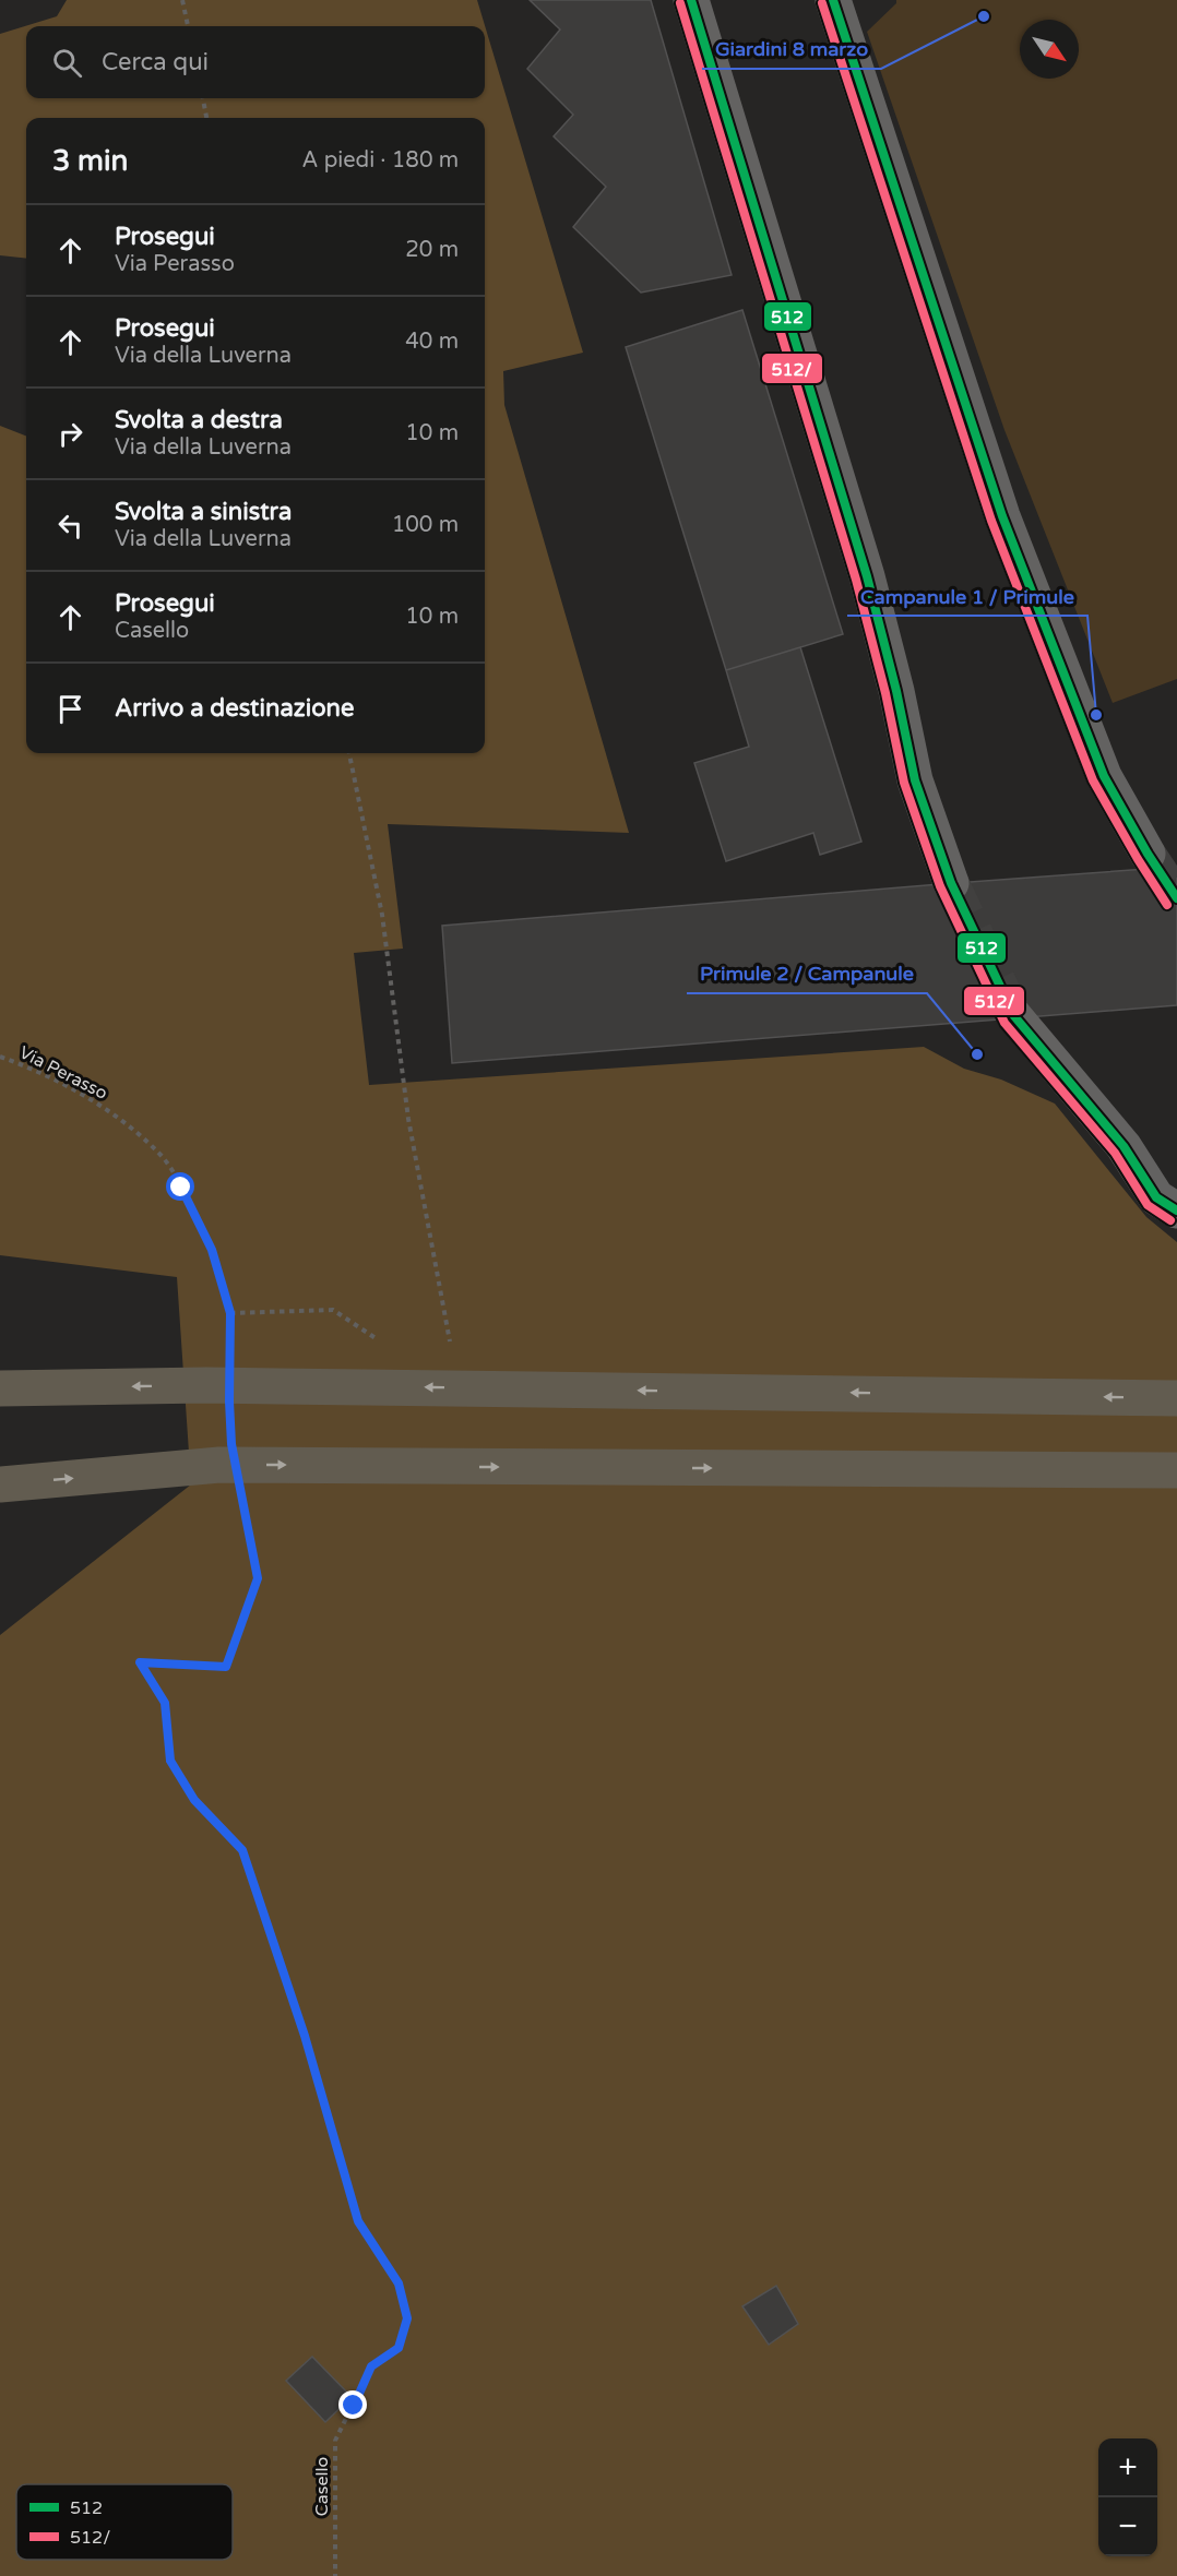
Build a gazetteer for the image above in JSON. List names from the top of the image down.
{
  "streets": {
    "path": ["Via Perasso", "Casello"]
  },
  "places": ["Giardini 8 marzo", "Campanule 1 / Primule", "Primule 2 / Campanule"],
  "lines": ["transit line 512", "transit line 512/"],
  "legend": ["512", "512/"],
  "north": "bottom right",
  "page": {
    "search": "Cerca qui",
    "heading": ["3 min", "A piedi · 180 m"],
    "list": [
      ["Prosegui", "Via Perasso", "20 m"],
      ["Prosegui", "Via della Luverna", "40 m"],
      ["Svolta a destra", "Via della Luverna", "10 m"],
      ["Svolta a sinistra", "Via della Luverna", "100 m"],
      ["Prosegui", "Casello", "10 m"],
      "Arrivo a destinazione"
    ],
    "map_buttons": ["+", "−"]
  }
}
